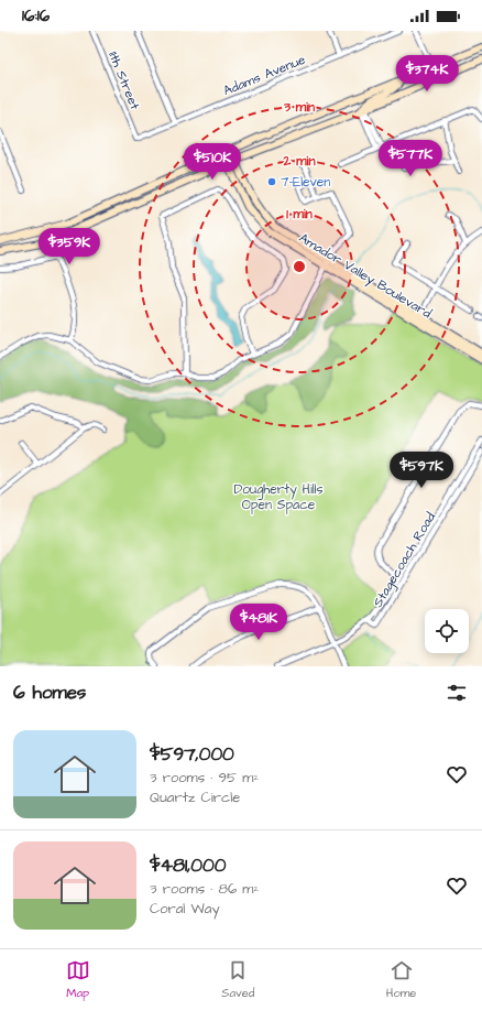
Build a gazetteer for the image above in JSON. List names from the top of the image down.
{
  "streets": {
    "main road": ["Amador Valley Boulevard"],
    "street": ["Adams Avenue", "11th Street", "Stagecoach Road"]
  },
  "crossings": [
    ["Adams Avenue", "11th Street"]
  ],
  "parks": ["Dougherty Hills Open Space"],
  "places": ["7-Eleven"],
  "page": {
    "status": "16:16",
    "price": [
      "$374K",
      "$577K",
      "$510K",
      "$359K",
      "$597K",
      "$481K"
    ],
    "heading": "6 homes",
    "list": [
      {
        "name": "$597,000",
        "note": "3 rooms · 95 m² · Quartz Circle"
      },
      {
        "name": "$481,000",
        "note": "3 rooms · 86 m² · Coral Way"
      }
    ],
    "tabs": ["Map", "Saved", "Home"]
  },
  "rings": ["3 min", "2 min", "1 min"]
}
